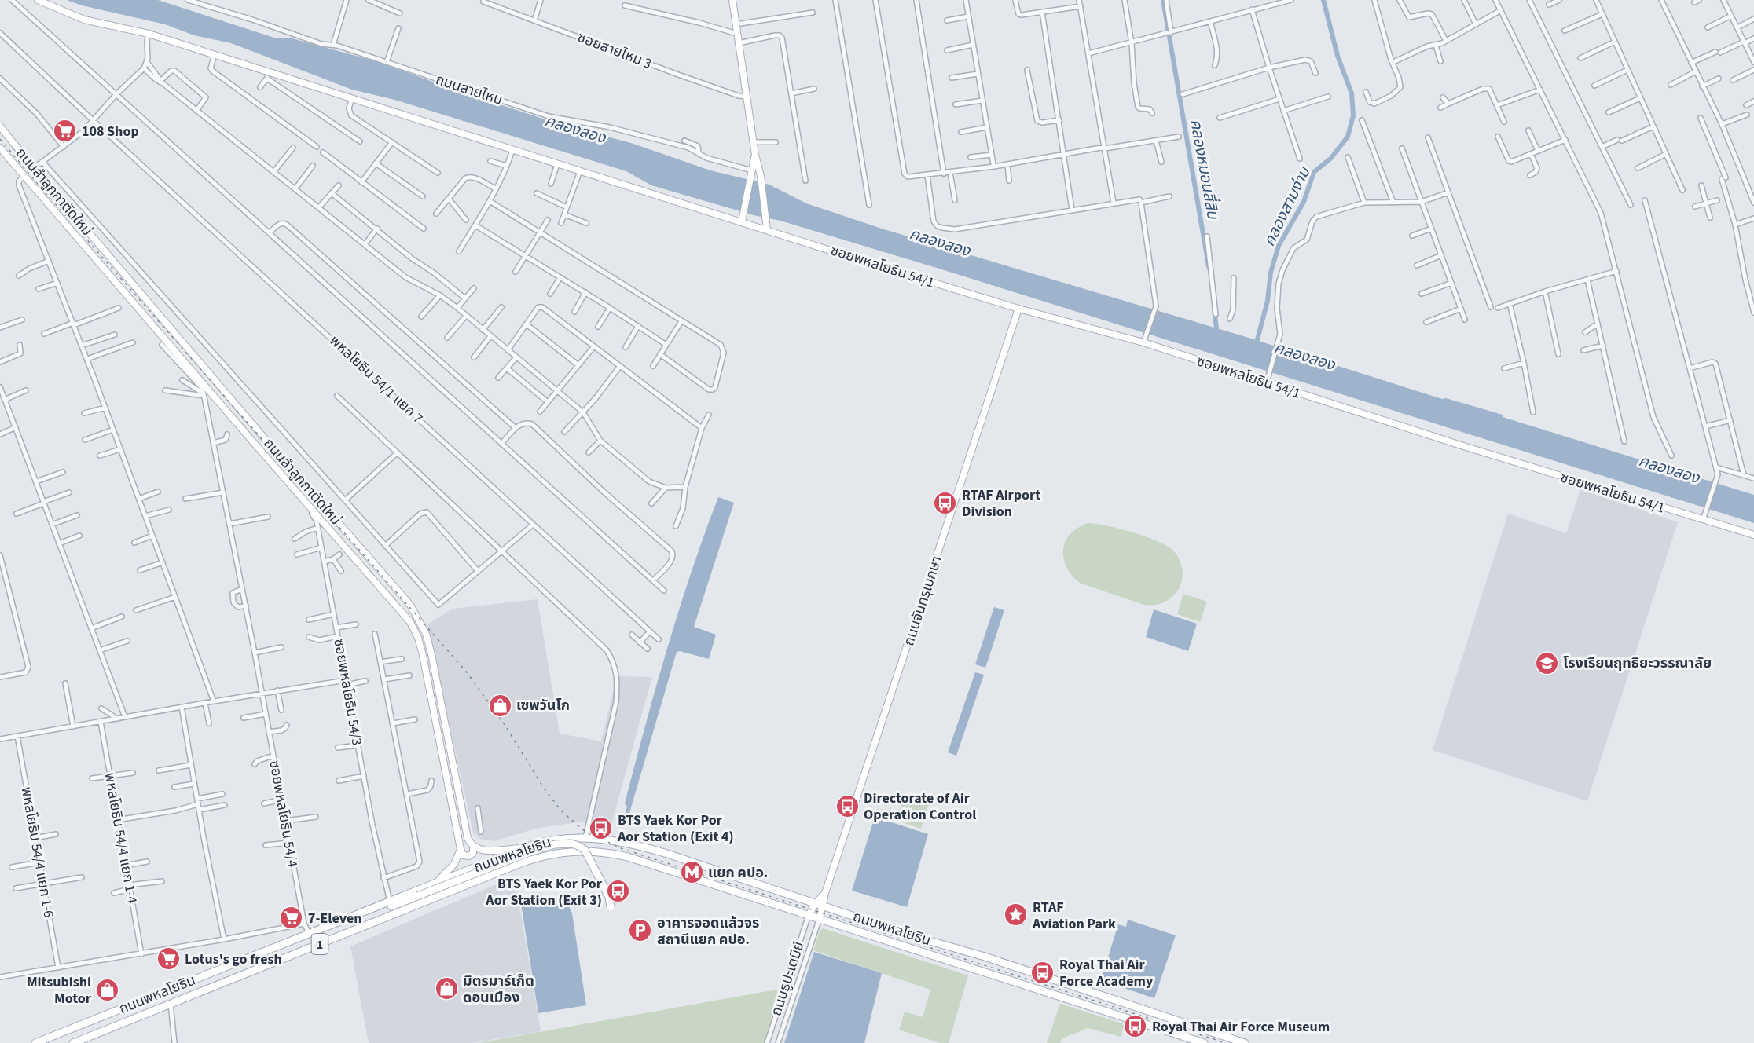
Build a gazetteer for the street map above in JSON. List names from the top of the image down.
{
  "streets": {
    "main road": [
      "ถนนลำลูกกาตัดใหม่",
      "ซอยพหลโยธิน 54/1",
      "ถนนจันทรุเบกษา",
      "ถนนพหลโยธิน",
      "1"
    ],
    "street": [
      "ซอยสายไหม 3",
      "ถนนสายไหม",
      "พหลโยธิน 54/1 แยก 7",
      "ซอยพหลโยธิน 54/3",
      "ซอยพหลโยธิน 54/4",
      "พหลโยธิน 54/4 แยก 1-4",
      "พหลโยธิน 54/4 แยก 1-6",
      "ถนนธูปะเตมีย์"
    ]
  },
  "crossings": [
    ["ซอยพหลโยธิน 54/1", "ถนนจันทรุเบกษา"],
    ["ถนนจันทรุเบกษา", "ถนนพหลโยธิน"],
    ["ถนนจันทรุเบกษา", "ถนนธูปะเตมีย์"],
    ["ซอยพหลโยธิน 54/3", "ถนนพหลโยธิน"],
    ["ซอยพหลโยธิน 54/4", "ถนนพหลโยธิน"],
    ["ถนนพหลโยธิน", "ถนนธูปะเตมีย์"]
  ],
  "water": ["คลองสอง", "คลองหมอนสี่สิบ", "คลองสามง่าม"],
  "places": {
    "supermarket": ["108 Shop", "7-Eleven", "Lotus's go fresh"],
    "bus stop": [
      "RTAF Airport Division",
      "Directorate of Air Operation Control",
      "BTS Yaek Kor Por Aor Station (Exit 4)",
      "BTS Yaek Kor Por Aor Station (Exit 3)",
      "Royal Thai Air Force Academy",
      "Royal Thai Air Force Museum"
    ],
    "school or university": ["โรงเรียนฤทธิยะวรรณาลัย"],
    "shop": ["เซพวันโก", "มิตรมาร์เก็ต ดอนเมือง", "Mitsubishi Motor"],
    "metro station": ["แยก คปอ."],
    "place": ["RTAF Aviation Park"],
    "parking": ["อาคารจอดแล้วจร สถานีแยก คปอ."]
  }
}
